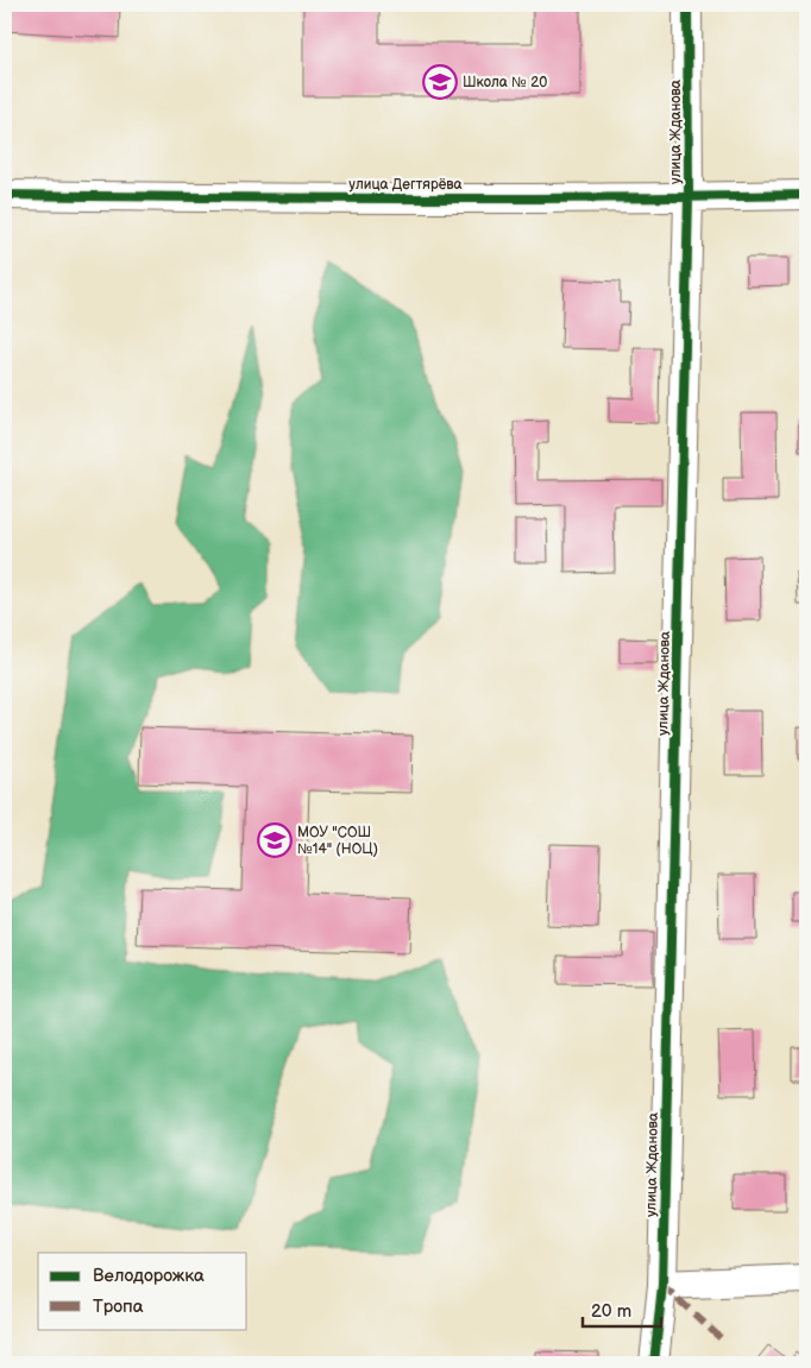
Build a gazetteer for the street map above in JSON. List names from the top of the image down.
{
  "streets": {
    "street": ["улица Жданова", "улица Дегтярёва"]
  },
  "crossings": [
    ["улица Жданова", "улица Дегтярёва"]
  ],
  "places": {
    "school or university": ["Школа № 20", "МОУ \"СОШ №14\" (НОЦ)"]
  },
  "legend": ["Велодорожка", "Тропа"],
  "scale_bar": "20 m"
}
